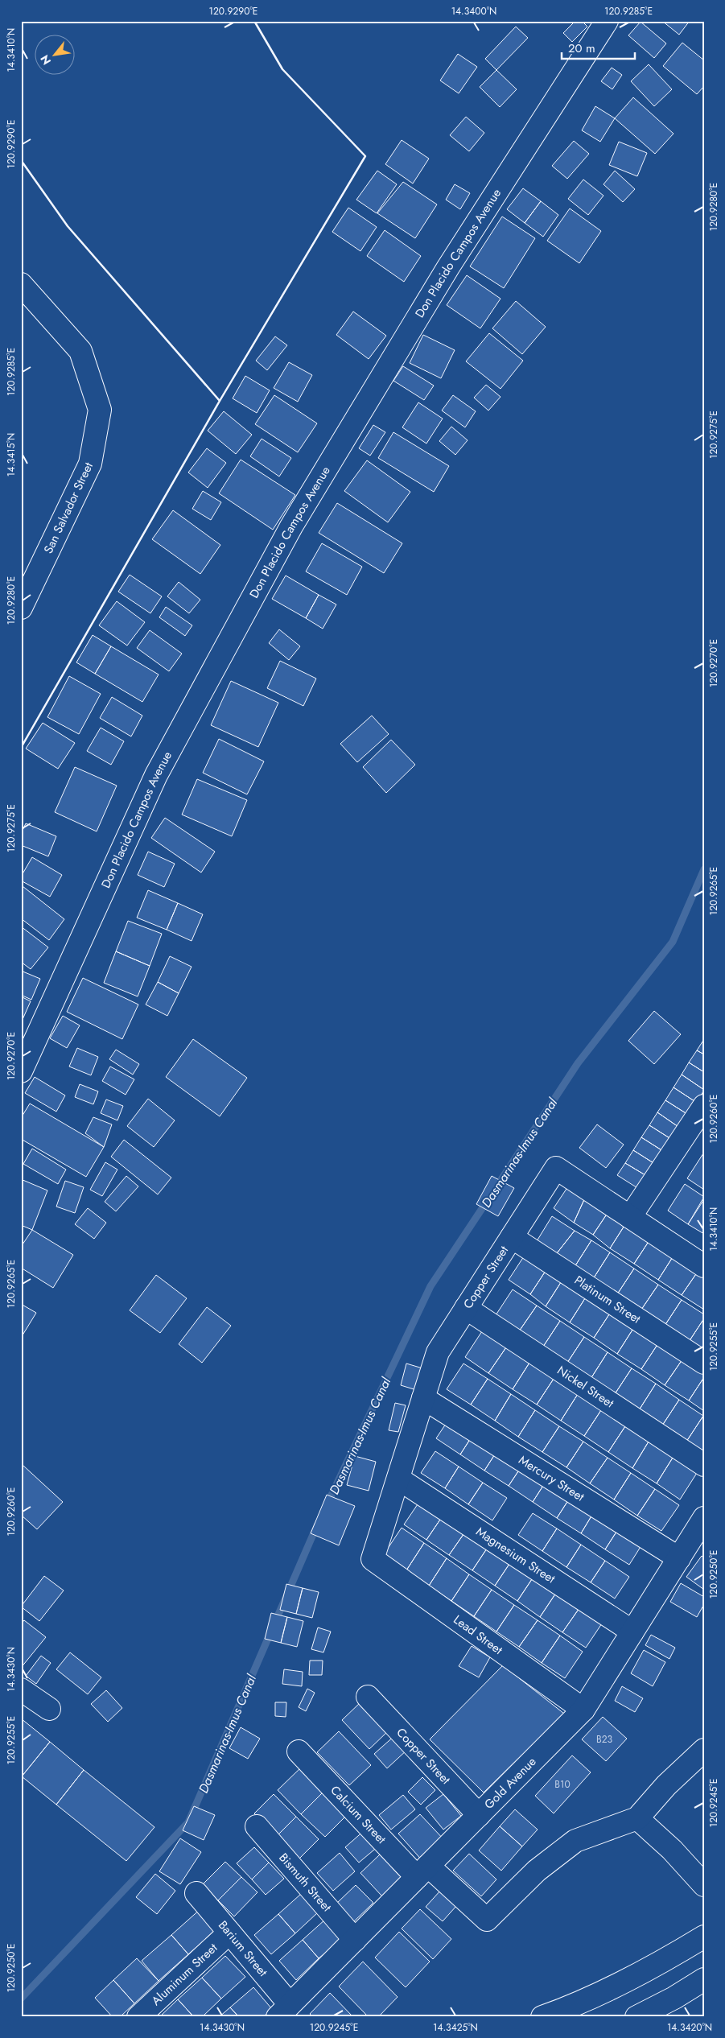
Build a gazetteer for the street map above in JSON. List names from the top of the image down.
{
  "streets": {
    "street": [
      "Don Placido Campos Avenue",
      "San Salvador Street",
      "Copper Street",
      "Platinum Street",
      "Nickel Street",
      "Mercury Street",
      "Magnesium Street",
      "Lead Street",
      "Gold Avenue",
      "Calcium Street",
      "Bismuth Street",
      "Barium Street",
      "Aluminum Street"
    ]
  },
  "crossings": [
    ["Copper Street", "Platinum Street"],
    ["Copper Street", "Nickel Street"],
    ["Copper Street", "Mercury Street"],
    ["Copper Street", "Magnesium Street"],
    ["Copper Street", "Lead Street"],
    ["Copper Street", "Gold Avenue"],
    ["Mercury Street", "Gold Avenue"],
    ["Magnesium Street", "Gold Avenue"],
    ["Lead Street", "Gold Avenue"],
    ["Gold Avenue", "Calcium Street"],
    ["Gold Avenue", "Bismuth Street"],
    ["Gold Avenue", "Barium Street"],
    ["Barium Street", "Aluminum Street"]
  ],
  "water": ["Dasmarinas-Imus Canal"],
  "house_numbers": ["B23", "B10"],
  "scale_bar": "20 m",
  "north": "bottom left",
  "coordinates": [
    "120.9290°E",
    "14.3400°N",
    "120.9285°E",
    "14.3410°N",
    "120.9280°E",
    "120.9275°E",
    "14.3415°N",
    "120.9270°E",
    "120.9265°E",
    "120.9260°E",
    "120.9255°E",
    "120.9250°E",
    "14.3430°N",
    "120.9245°E",
    "14.3425°N",
    "14.3420°N"
  ]
}
